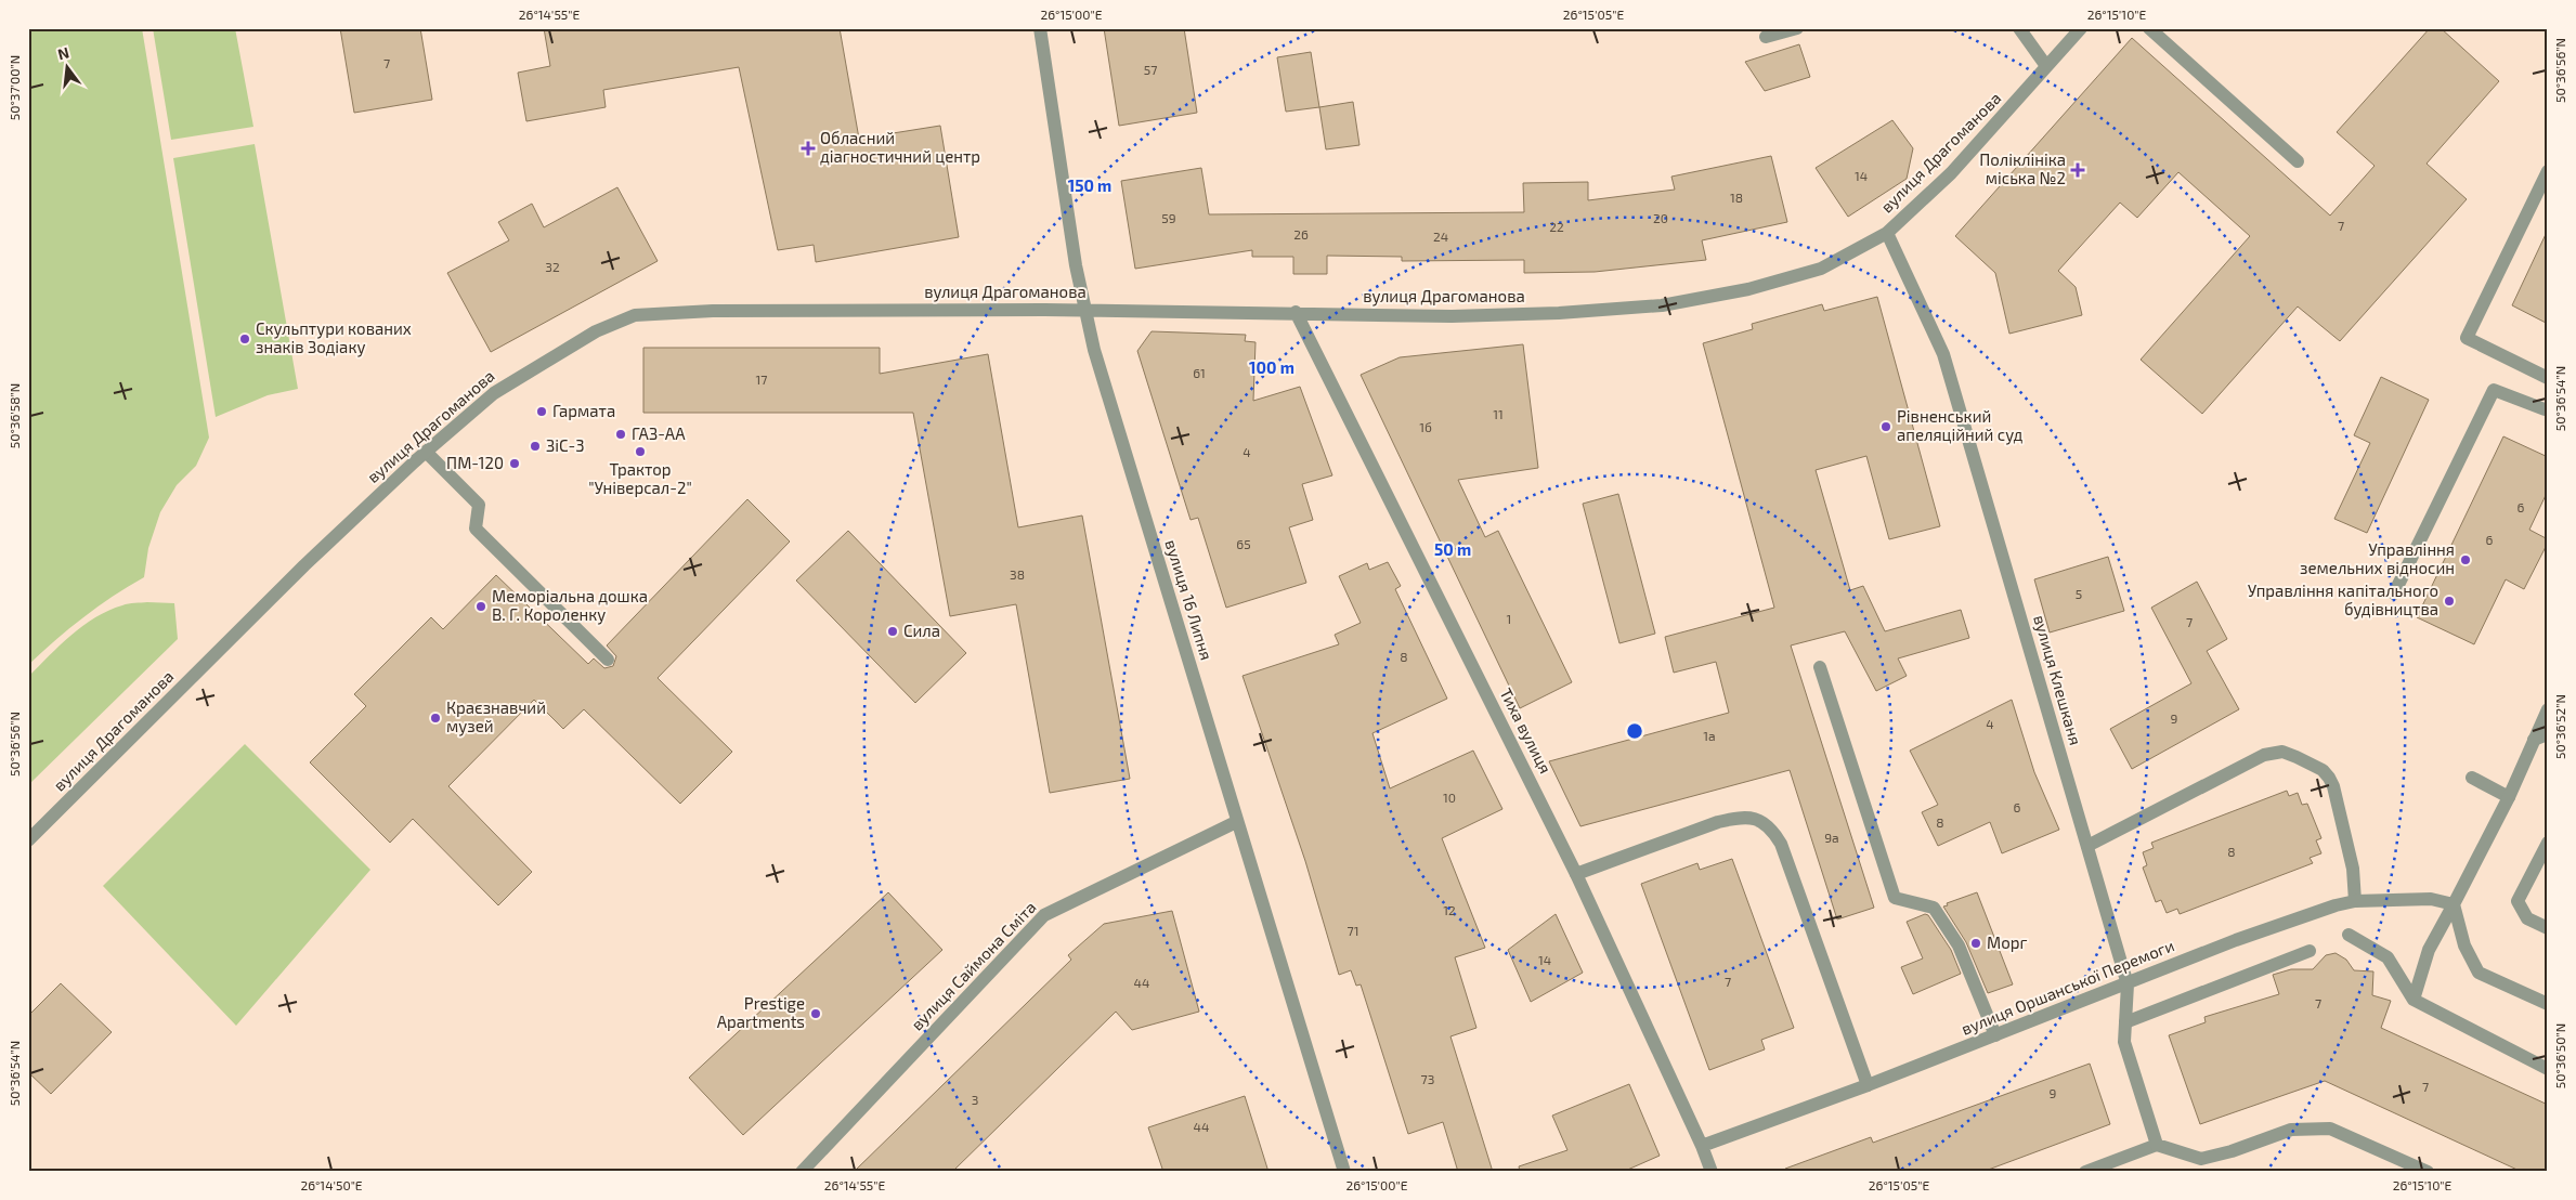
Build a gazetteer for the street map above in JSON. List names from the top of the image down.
{
  "streets": {
    "street": [
      "вулиця Драгоманова",
      "вулиця 16 Липня",
      "вулиця Клешканя",
      "Тиха вулиця",
      "вулиця Саймона Сміта",
      "вулиця Оршанської Перемоги"
    ]
  },
  "crossings": [
    ["вулиця Драгоманова", "вулиця 16 Липня"],
    ["вулиця Драгоманова", "вулиця Клешканя"],
    ["вулиця Драгоманова", "Тиха вулиця"],
    ["вулиця 16 Липня", "вулиця Саймона Сміта"],
    ["вулиця Клешканя", "вулиця Оршанської Перемоги"],
    ["Тиха вулиця", "вулиця Оршанської Перемоги"]
  ],
  "places": {
    "health": ["Обласний діагностичний центр", "Поліклініка міська №2"],
    "other": [
      "Скульптури кованих знаків Зодіаку",
      "Гармата",
      "Рівненський апеляційний суд",
      "ГАЗ-АА",
      "ЗіС-3",
      "Трактор \"Універсал-2\"",
      "ПМ-120",
      "Управління земельних відносин",
      "Управління капітального будівництва",
      "Меморіальна дошка В. Г. Короленку",
      "Сила",
      "Краєзнавчий музей",
      "Морг",
      "Prestige Apartments"
    ]
  },
  "house_numbers": [
    "7",
    "57",
    "14",
    "18",
    "59",
    "20",
    "7",
    "22",
    "26",
    "24",
    "32",
    "61",
    "17",
    "11",
    "1б",
    "4",
    "6",
    "6",
    "65",
    "38",
    "5",
    "1",
    "7",
    "8",
    "9",
    "4",
    "1а",
    "10",
    "6",
    "8",
    "9а",
    "8",
    "12",
    "71",
    "14",
    "7",
    "44",
    "7",
    "73",
    "7",
    "9",
    "3",
    "44"
  ],
  "north": "top",
  "coordinates": [
    "26°14'55\"E",
    "26°15'00\"E",
    "26°15'05\"E",
    "26°15'10\"E",
    "50°36'56\"N",
    "50°37'00\"N",
    "50°36'54\"N",
    "50°36'58\"N",
    "50°36'52\"N",
    "50°36'50\"N",
    "26°14'50\"E"
  ],
  "rings": ["150 m", "100 m", "50 m"]
}
